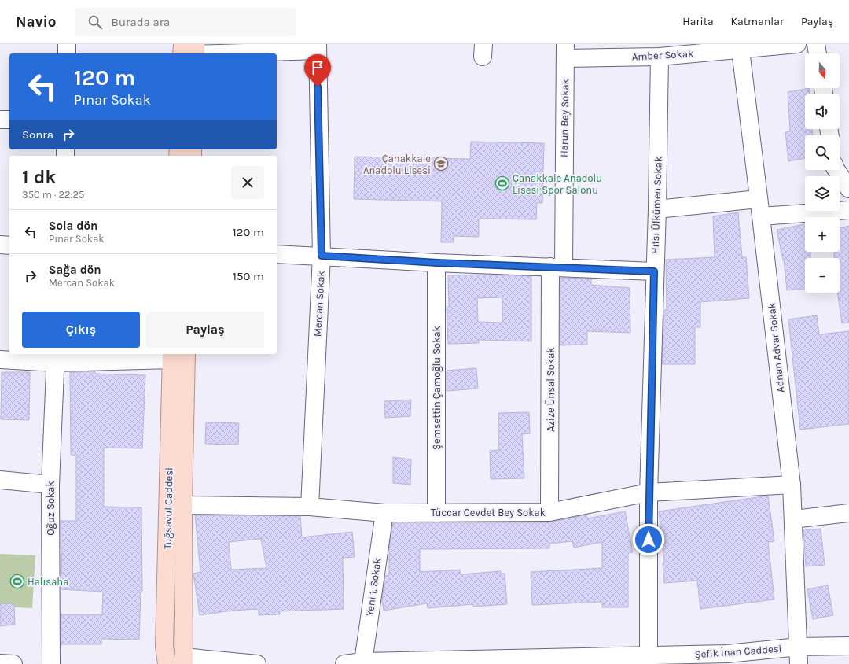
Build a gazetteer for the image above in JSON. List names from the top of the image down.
{
  "streets": {
    "main road": ["Tuğsavul Caddesi"],
    "street": [
      "Amber Sokak",
      "Harun Bey Sokak",
      "Hıfsı Ülkümen Sokak",
      "Mercan Sokak",
      "Adnan Advar Sokak",
      "Şemsettin Çamoğlu Sokak",
      "Azize Ünsal Sokak",
      "Oğuz Sokak",
      "Tüccar Cevdet Bey Sokak",
      "Yeni 1. Sokak",
      "Şefik İnan Caddesi"
    ]
  },
  "crossings": [
    ["Amber Sokak", "Harun Bey Sokak"],
    ["Amber Sokak", "Hıfsı Ülkümen Sokak"],
    ["Amber Sokak", "Adnan Advar Sokak"],
    ["Harun Bey Sokak", "Azize Ünsal Sokak"],
    ["Hıfsı Ülkümen Sokak", "Tüccar Cevdet Bey Sokak"],
    ["Hıfsı Ülkümen Sokak", "Şefik İnan Caddesi"],
    ["Mercan Sokak", "Tüccar Cevdet Bey Sokak"],
    ["Adnan Advar Sokak", "Tüccar Cevdet Bey Sokak"],
    ["Adnan Advar Sokak", "Şefik İnan Caddesi"],
    ["Şemsettin Çamoğlu Sokak", "Tüccar Cevdet Bey Sokak"],
    ["Azize Ünsal Sokak", "Tüccar Cevdet Bey Sokak"],
    ["Tüccar Cevdet Bey Sokak", "Yeni 1. Sokak"],
    ["Yeni 1. Sokak", "Şefik İnan Caddesi"]
  ],
  "places": {
    "school or university": ["Çanakkale Anadolu Lisesi"],
    "sports": ["Çanakkale Anadolu Lisesi Spor Salonu", "Halısaha"]
  },
  "north": "bottom",
  "page": {
    "header": "Navio",
    "search": "Burada ara",
    "nav": ["Harita", "Katmanlar", "Paylaş"],
    "map_buttons": ["+", "−"],
    "turn": ["120 m", "Pınar Sokak"],
    "then": "Sonra",
    "heading": ["1 dk", "350 m · 22:25"],
    "list": [
      {
        "name": "Sola dön",
        "note": "Pınar Sokak",
        "value": "120 m"
      },
      {
        "name": "Sağa dön",
        "note": "Mercan Sokak",
        "value": "150 m"
      }
    ],
    "buttons": ["Çıkış", "Paylaş"]
  }
}
